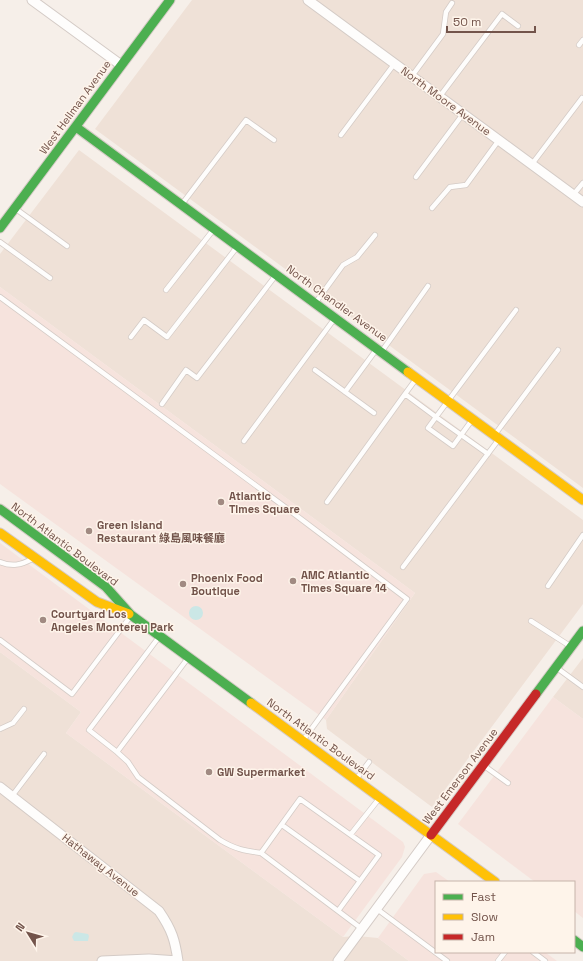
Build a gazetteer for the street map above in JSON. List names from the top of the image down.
{
  "streets": {
    "street": [
      "North Moore Avenue",
      "West Hellman Avenue",
      "North Chandler Avenue",
      "North Atlantic Boulevard",
      "West Emerson Avenue",
      "Hathaway Avenue"
    ]
  },
  "crossings": [
    ["West Hellman Avenue", "North Chandler Avenue"],
    ["North Atlantic Boulevard", "West Emerson Avenue"]
  ],
  "places": [
    "Atlantic Times Square",
    "Green Island Restaurant 綠島風味餐廳",
    "AMC Atlantic Times Square 14",
    "Phoenix Food Boutique",
    "Courtyard Los Angeles Monterey Park",
    "GW Supermarket"
  ],
  "legend": ["Fast", "Slow", "Jam"],
  "scale_bar": "50 m",
  "north": "top left"
}
